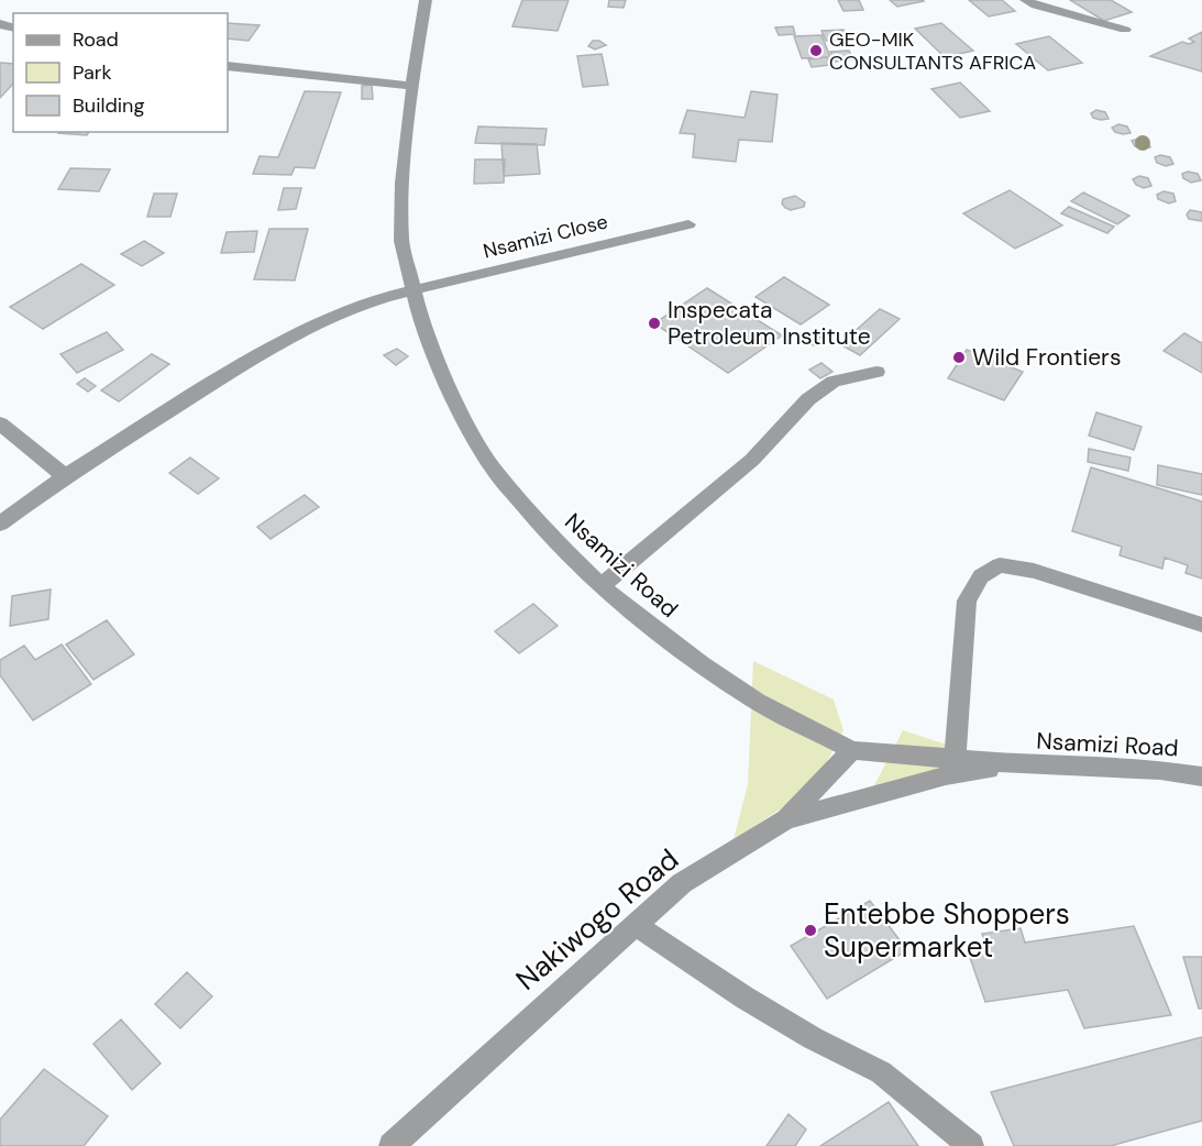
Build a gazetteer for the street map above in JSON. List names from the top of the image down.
{
  "streets": {
    "street": ["Nsamizi Close", "Nsamizi Road", "Nakiwogo Road"]
  },
  "crossings": [
    ["Nsamizi Close", "Nsamizi Road"],
    ["Nsamizi Road", "Nakiwogo Road"]
  ],
  "places": [
    "GEO-MIK CONSULTANTS AFRICA",
    "Inspecata Petroleum Institute",
    "Wild Frontiers",
    "Entebbe Shoppers Supermarket"
  ],
  "legend": ["Road", "Park", "Building"]
}
